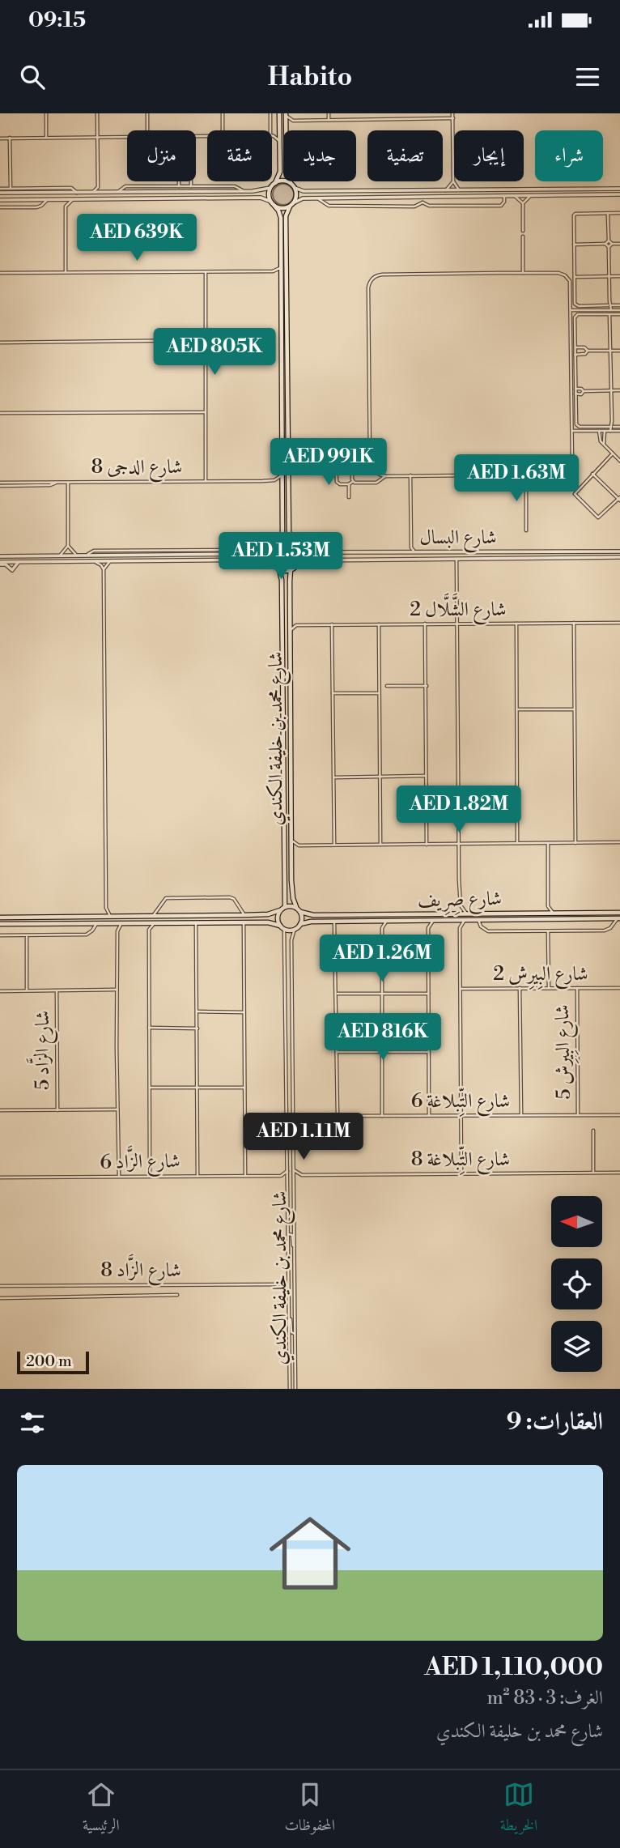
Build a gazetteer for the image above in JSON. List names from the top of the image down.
{
  "streets": {
    "main road": ["شارع محمد بن خليفة الكندي", "شارع صِرِيف"],
    "street": [
      "شارع الدجى 8",
      "شارع البسال",
      "شارع الشَّلَّال 2",
      "شارع البِيرِش 2",
      "شارع الزَّاد 5",
      "شارع البِيرِش 5",
      "شارع التِّبلاغة 6",
      "شارع التِّبلاغة 8",
      "شارع الزَّاد 6",
      "شارع الزَّاد 8"
    ]
  },
  "crossings": [
    ["شارع البسال", "شارع محمد بن خليفة الكندي"],
    ["شارع محمد بن خليفة الكندي", "شارع صِرِيف"],
    ["شارع البِيرِش 2", "شارع البِيرِش 5"],
    ["شارع البِيرِش 5", "شارع التِّبلاغة 6"]
  ],
  "scale_bar": "200 m",
  "north": "left",
  "page": {
    "status": "09:15",
    "header": "Habito",
    "chip": [
      "شراء",
      "إيجار",
      "تصفية",
      "جديد",
      "شقة",
      "منزل"
    ],
    "price": [
      "AED 639K",
      "AED 805K",
      "AED 991K",
      "AED 1.63M",
      "AED 1.53M",
      "AED 1.82M",
      "AED 1.26M",
      "AED 816K",
      "AED 1.11M"
    ],
    "scale": "200 m",
    "heading": "العقارات: 9",
    "list": [
      {
        "name": "AED 1,110,000",
        "note": "الغرف: 3 · 83 m² · شارع محمد بن خليفة الكندي"
      }
    ],
    "tabs": ["الخريطة", "المحفوظات", "الرئيسية"]
  }
}
